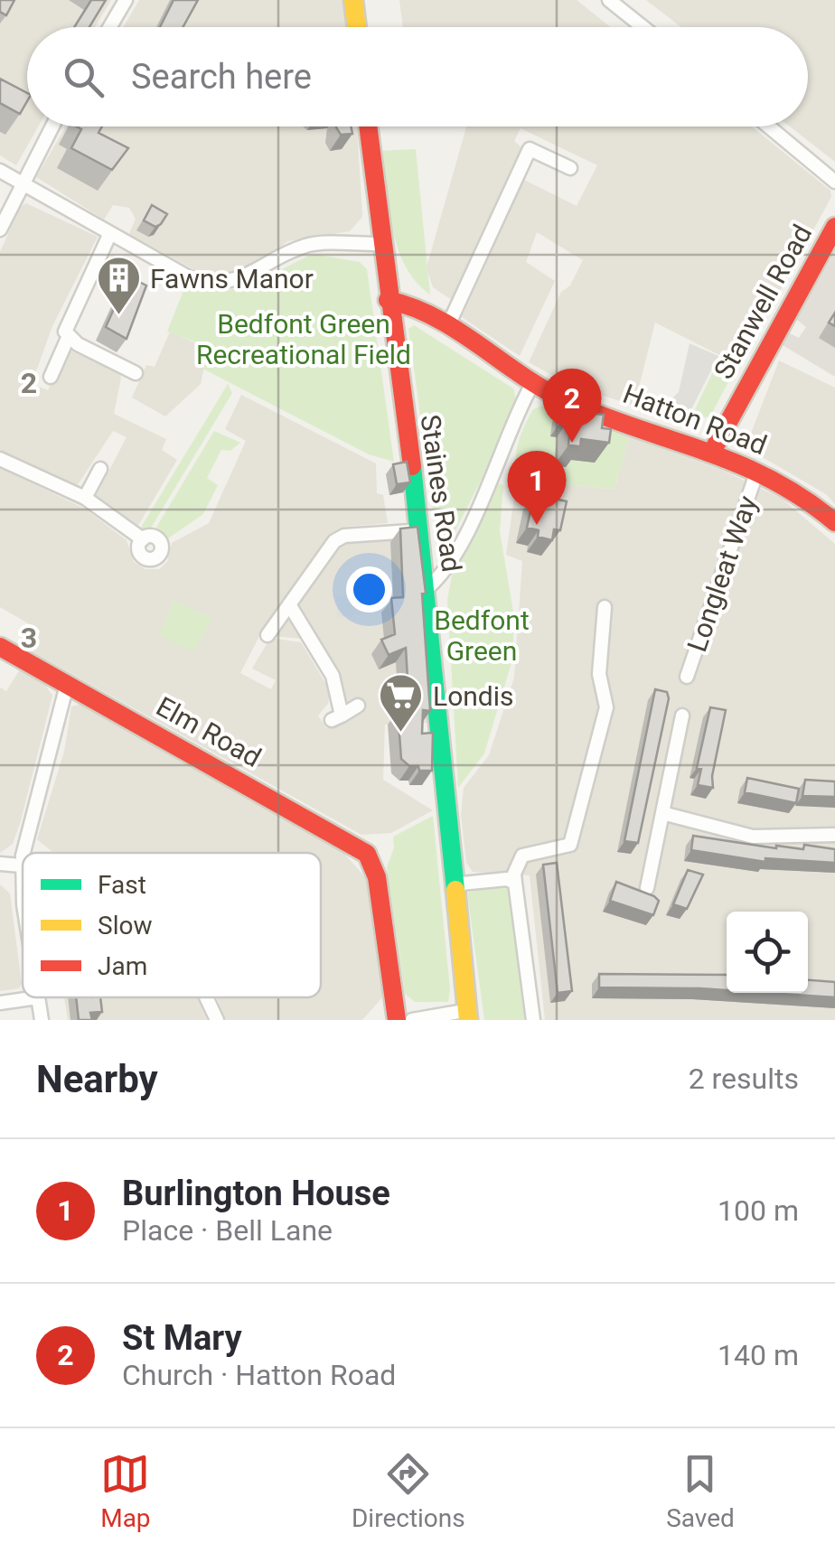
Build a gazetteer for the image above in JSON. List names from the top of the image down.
{
  "streets": {
    "street": [
      "Stanwell Road",
      "Hatton Road",
      "Staines Road",
      "Longleat Way",
      "Elm Road"
    ]
  },
  "crossings": [
    ["Stanwell Road", "Hatton Road"],
    ["Hatton Road", "Staines Road"],
    ["Hatton Road", "Longleat Way"]
  ],
  "parks": ["Bedfont Green Recreational Field", "Bedfont Green"],
  "places": {
    "building": ["Fawns Manor"],
    "supermarket": ["Londis"]
  },
  "legend": ["Fast", "Slow", "Jam"],
  "page": {
    "search": "Search here",
    "pins": ["2", "1"],
    "heading": ["Nearby", "2 results"],
    "list": [
      {
        "mark": "1",
        "name": "Burlington House",
        "note": "Place · Bell Lane",
        "value": "100 m"
      },
      {
        "mark": "2",
        "name": "St Mary",
        "note": "Church · Hatton Road",
        "value": "140 m"
      }
    ],
    "nav": ["Map", "Directions", "Saved"]
  },
  "grid": {
    "rows": ["2", "3"]
  }
}
